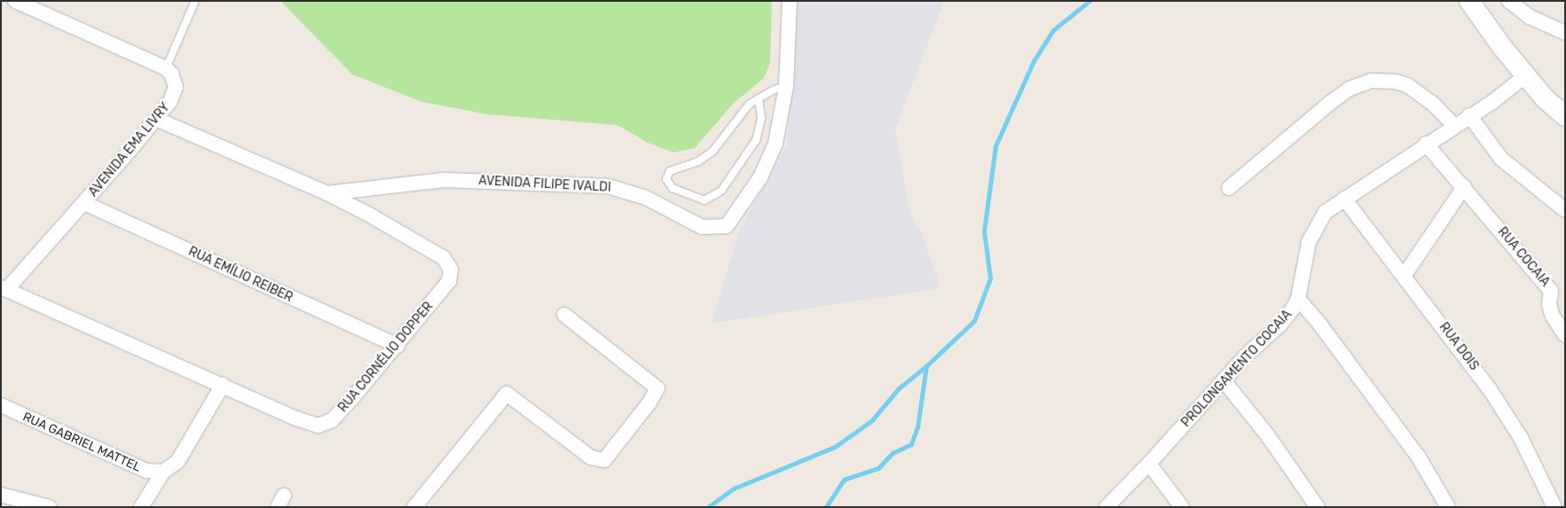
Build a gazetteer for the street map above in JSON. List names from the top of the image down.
{
  "streets": {
    "street": [
      "AVENIDA EMA LIVRY",
      "AVENIDA FILIPE IVALDI",
      "RUA COCAIA",
      "RUA EMÍLIO REIBER",
      "RUA DOIS",
      "RUA CORNÉLIO DOPPER",
      "PROLONGAMENTO COCAIA",
      "RUA GABRIEL MATTEL"
    ]
  },
  "crossings": [
    ["AVENIDA EMA LIVRY", "RUA EMÍLIO REIBER"],
    ["AVENIDA EMA LIVRY", "RUA CORNÉLIO DOPPER"],
    ["AVENIDA FILIPE IVALDI", "RUA CORNÉLIO DOPPER"],
    ["RUA COCAIA", "PROLONGAMENTO COCAIA"],
    ["RUA EMÍLIO REIBER", "RUA CORNÉLIO DOPPER"],
    ["RUA DOIS", "PROLONGAMENTO COCAIA"]
  ]
}
